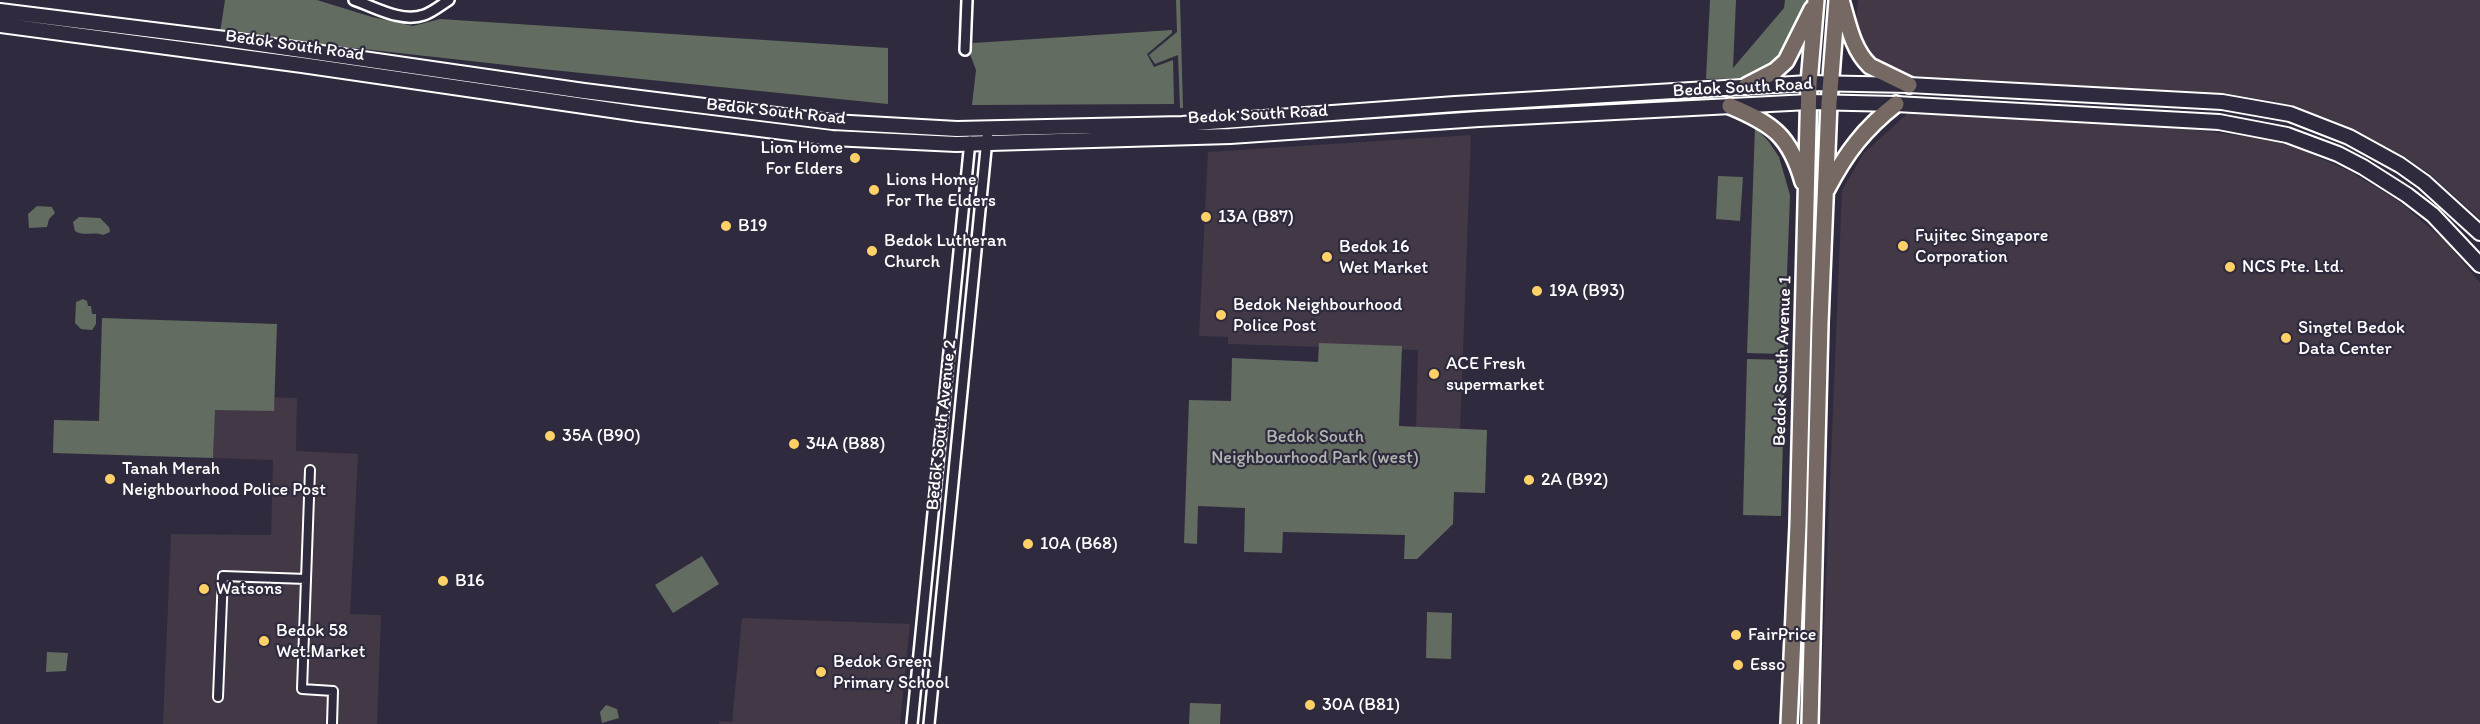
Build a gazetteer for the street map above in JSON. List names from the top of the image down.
{
  "streets": {
    "main road": ["Bedok South Road", "Bedok South Avenue 1"],
    "street": ["Bedok South Avenue 2"]
  },
  "crossings": [
    ["Bedok South Road", "Bedok South Avenue 1"],
    ["Bedok South Road", "Bedok South Avenue 2"]
  ],
  "parks": ["Bedok South Neighbourhood Park (west)"],
  "places": [
    "Lion Home For Elders",
    "Lions Home For The Elders",
    "13A (B87)",
    "B19",
    "Fujitec Singapore Corporation",
    "Bedok Lutheran Church",
    "Bedok 16 Wet Market",
    "NCS Pte. Ltd.",
    "19A (B93)",
    "Bedok Neighbourhood Police Post",
    "Singtel Bedok Data Center",
    "ACE Fresh supermarket",
    "35A (B90)",
    "34A (B88)",
    "Tanah Merah Neighbourhood Police Post",
    "2A (B92)",
    "10A (B68)",
    "B16",
    "Watsons",
    "FairPrice",
    "Bedok 58 Wet.Market",
    "Esso",
    "Bedok Green Primary School",
    "30A (B81)"
  ]
}
